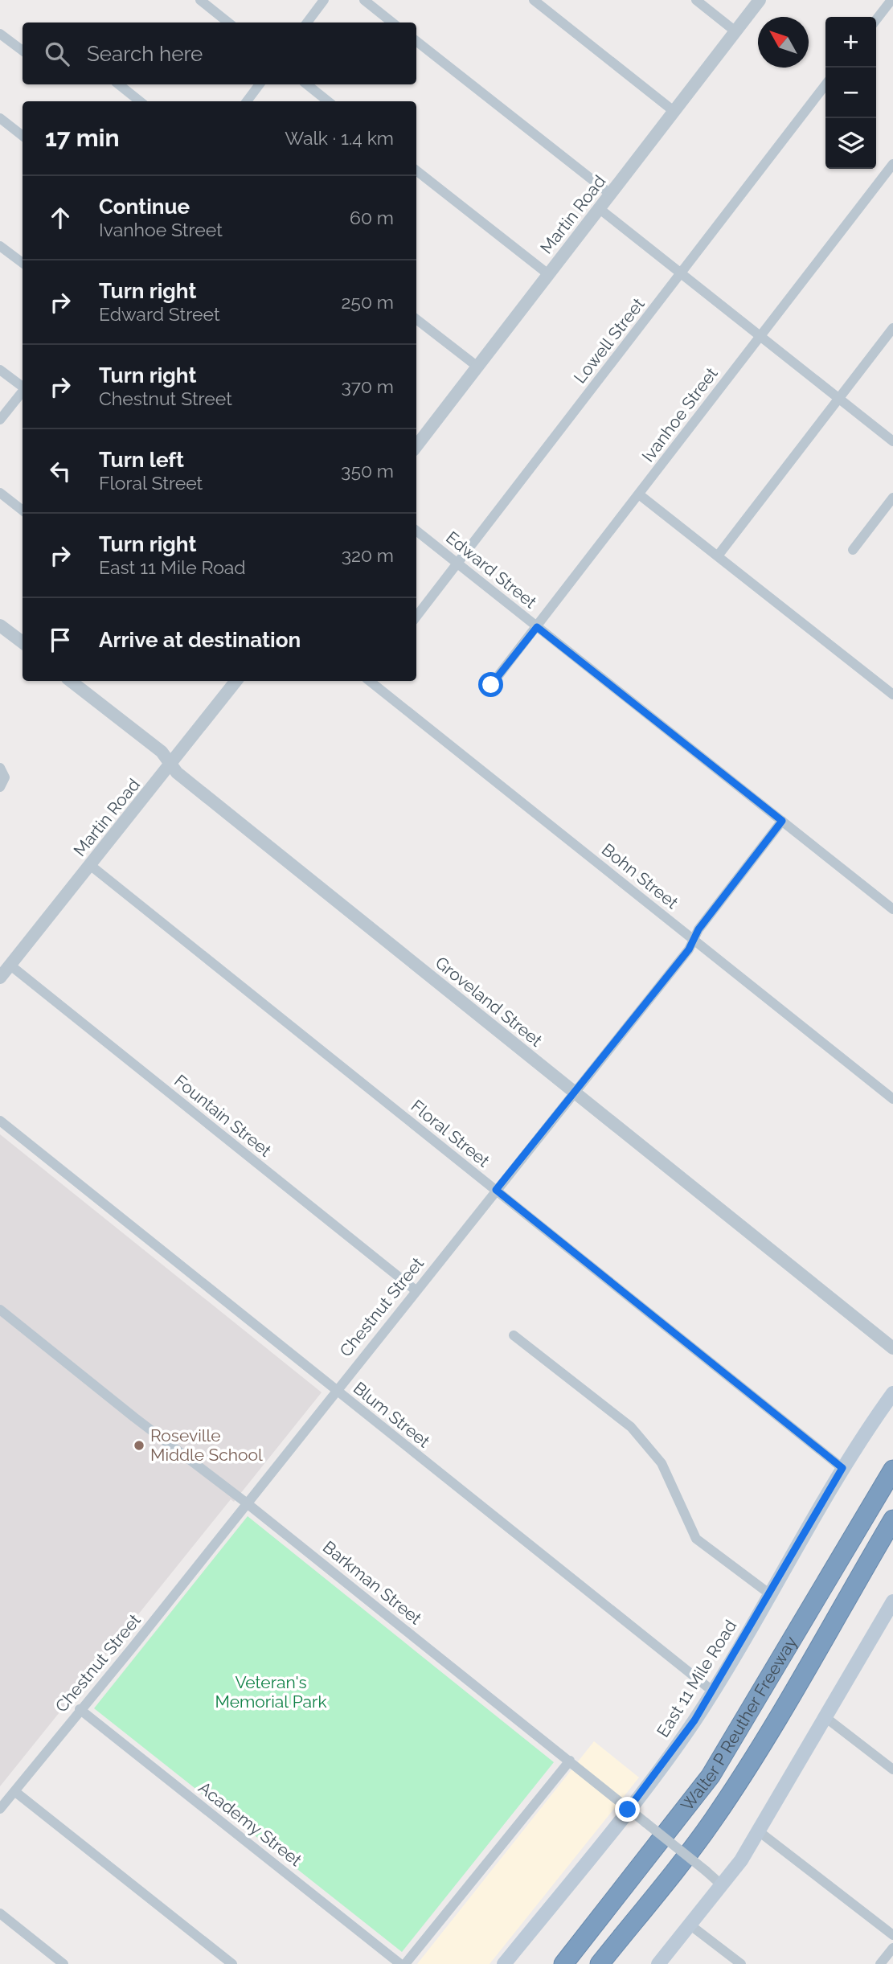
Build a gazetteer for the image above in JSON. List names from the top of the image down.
{
  "streets": {
    "highway": ["Walter P Reuther Freeway"],
    "main road": ["East 11 Mile Road"],
    "street": [
      "Martin Road",
      "Lowell Street",
      "Ivanhoe Street",
      "Edward Street",
      "Bohn Street",
      "Groveland Street",
      "Fountain Street",
      "Floral Street",
      "Chestnut Street",
      "Blum Street",
      "Barkman Street",
      "Academy Street"
    ]
  },
  "crossings": [
    ["Martin Road", "Groveland Street"],
    ["Martin Road", "Fountain Street"],
    ["Martin Road", "Floral Street"],
    ["Lowell Street", "Edward Street"],
    ["Ivanhoe Street", "Edward Street"],
    ["Edward Street", "Chestnut Street"],
    ["Bohn Street", "Chestnut Street"],
    ["Groveland Street", "Chestnut Street"],
    ["Fountain Street", "Chestnut Street"],
    ["Floral Street", "Chestnut Street"],
    ["Floral Street", "East 11 Mile Road"],
    ["Chestnut Street", "Blum Street"],
    ["Chestnut Street", "Barkman Street"],
    ["Chestnut Street", "Academy Street"],
    ["Blum Street", "East 11 Mile Road"],
    ["Barkman Street", "East 11 Mile Road"]
  ],
  "parks": ["Veteran's Memorial Park"],
  "places": ["Roseville Middle School"],
  "north": "top left",
  "page": {
    "map_buttons": ["+", "−"],
    "search": "Search here",
    "heading": ["17 min", "Walk · 1.4 km"],
    "list": [
      ["Continue", "Ivanhoe Street", "60 m"],
      ["Turn right", "Edward Street", "250 m"],
      ["Turn right", "Chestnut Street", "370 m"],
      ["Turn left", "Floral Street", "350 m"],
      ["Turn right", "East 11 Mile Road", "320 m"],
      "Arrive at destination"
    ]
  }
}
